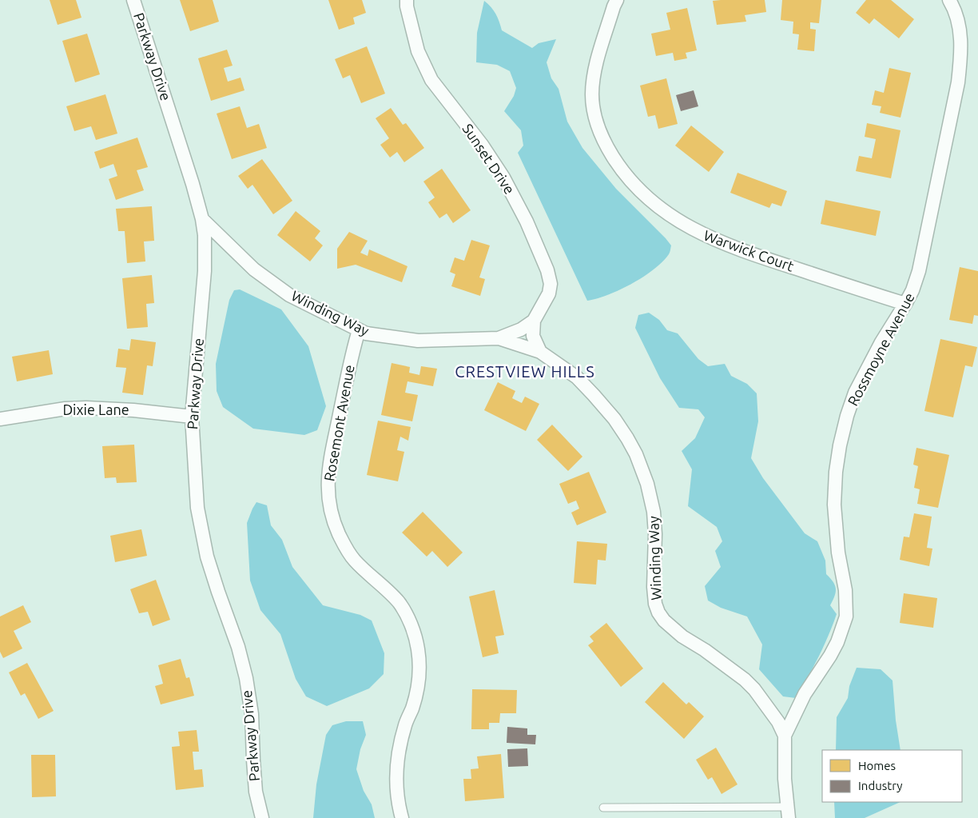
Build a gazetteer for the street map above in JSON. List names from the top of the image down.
{
  "streets": {
    "street": [
      "Parkway Drive",
      "Sunset Drive",
      "Warwick Court",
      "Winding Way",
      "Rossmoyne Avenue",
      "Dixie Lane",
      "Rosemont Avenue"
    ]
  },
  "crossings": [
    ["Parkway Drive", "Winding Way"],
    ["Parkway Drive", "Dixie Lane"],
    ["Sunset Drive", "Winding Way"],
    ["Warwick Court", "Rossmoyne Avenue"],
    ["Winding Way", "Rossmoyne Avenue"],
    ["Winding Way", "Rosemont Avenue"]
  ],
  "districts": ["CRESTVIEW HILLS"],
  "legend": ["Homes", "Industry"]
}
